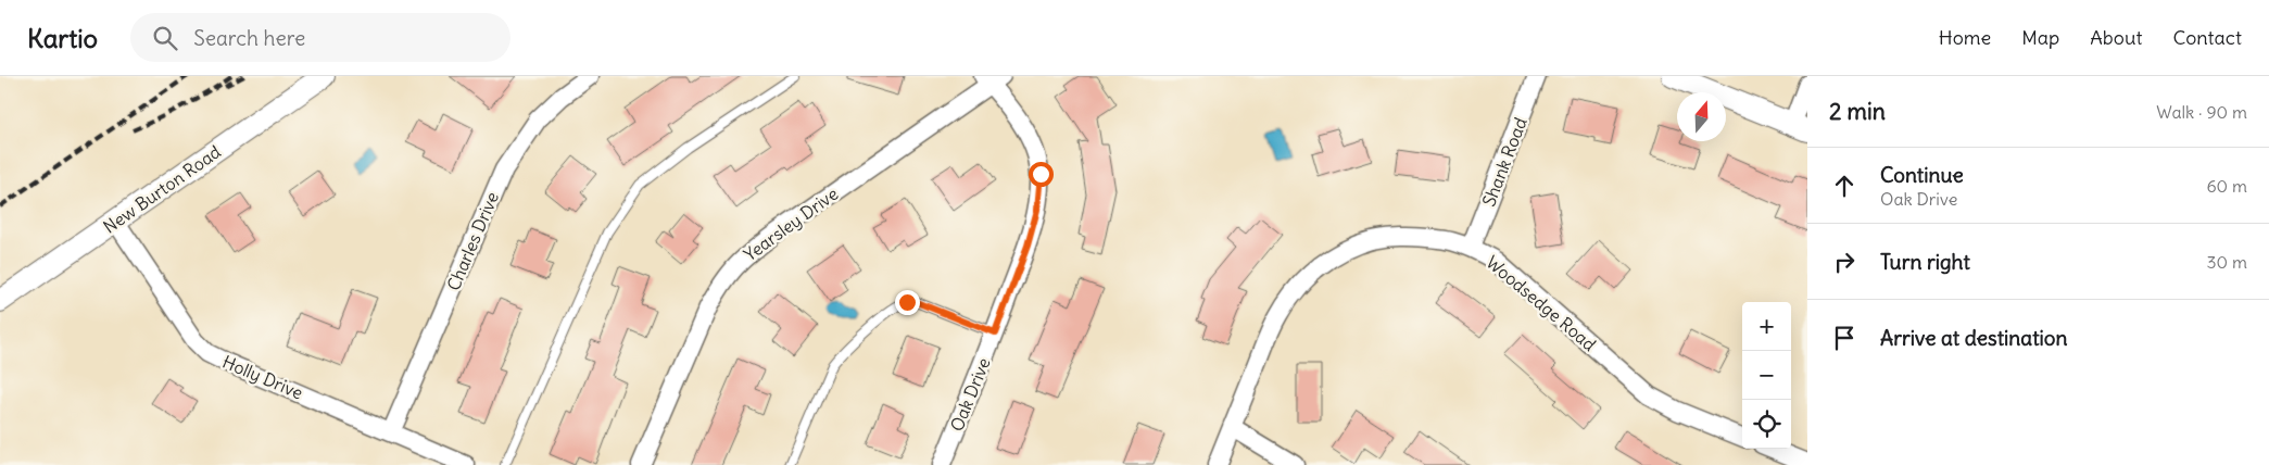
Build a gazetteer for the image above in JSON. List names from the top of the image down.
{
  "streets": {
    "street": [
      "Shank Road",
      "New Burton Road",
      "Yearsley Drive",
      "Charles Drive",
      "Woodsedge Road",
      "Holly Drive",
      "Oak Drive"
    ]
  },
  "crossings": [
    ["Shank Road", "Woodsedge Road"],
    ["New Burton Road", "Holly Drive"],
    ["Yearsley Drive", "Oak Drive"],
    ["Charles Drive", "Holly Drive"]
  ],
  "north": "top",
  "page": {
    "header": "Kartio",
    "search": "Search here",
    "nav": [
      "Home",
      "Map",
      "About",
      "Contact"
    ],
    "heading": ["2 min", "Walk · 90 m"],
    "list": [
      ["Continue", "Oak Drive", "60 m"],
      ["Turn right", "30 m"],
      "Arrive at destination"
    ],
    "map_buttons": ["+", "−"]
  }
}
